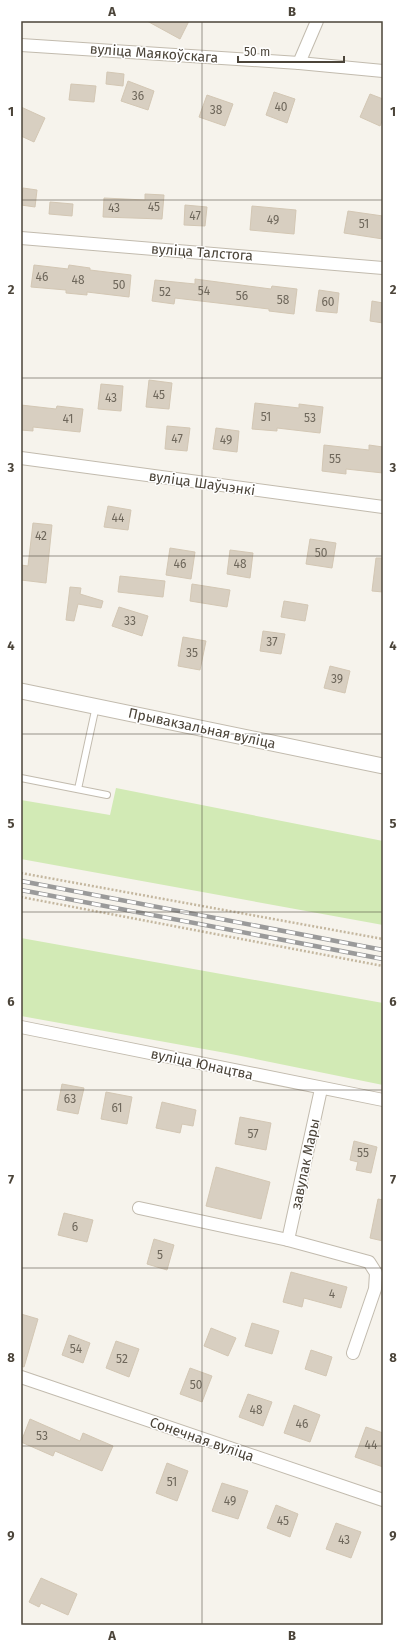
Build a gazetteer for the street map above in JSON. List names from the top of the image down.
{
  "streets": {
    "street": [
      "вуліца Маякоўскага",
      "вуліца Талстога",
      "вуліца Шаўчэнкі",
      "Прывакзальная вуліца",
      "вуліца Юнацтва",
      "завулак Мары",
      "Сонечная вуліца"
    ]
  },
  "crossings": [
    ["вуліца Юнацтва", "завулак Мары"]
  ],
  "house_numbers": [
    "36",
    "40",
    "38",
    "45",
    "43",
    "47",
    "49",
    "51",
    "46",
    "48",
    "50",
    "54",
    "52",
    "56",
    "58",
    "60",
    "45",
    "43",
    "51",
    "53",
    "41",
    "47",
    "49",
    "55",
    "44",
    "42",
    "50",
    "46",
    "48",
    "33",
    "37",
    "35",
    "39",
    "63",
    "61",
    "57",
    "55",
    "6",
    "5",
    "4",
    "54",
    "52",
    "50",
    "48",
    "46",
    "53",
    "44",
    "51",
    "49",
    "45",
    "43"
  ],
  "scale_bar": "50 m",
  "grid": {
    "columns": ["A", "B"],
    "rows": [
      "1",
      "2",
      "3",
      "4",
      "5",
      "6",
      "7",
      "8",
      "9"
    ]
  }
}
